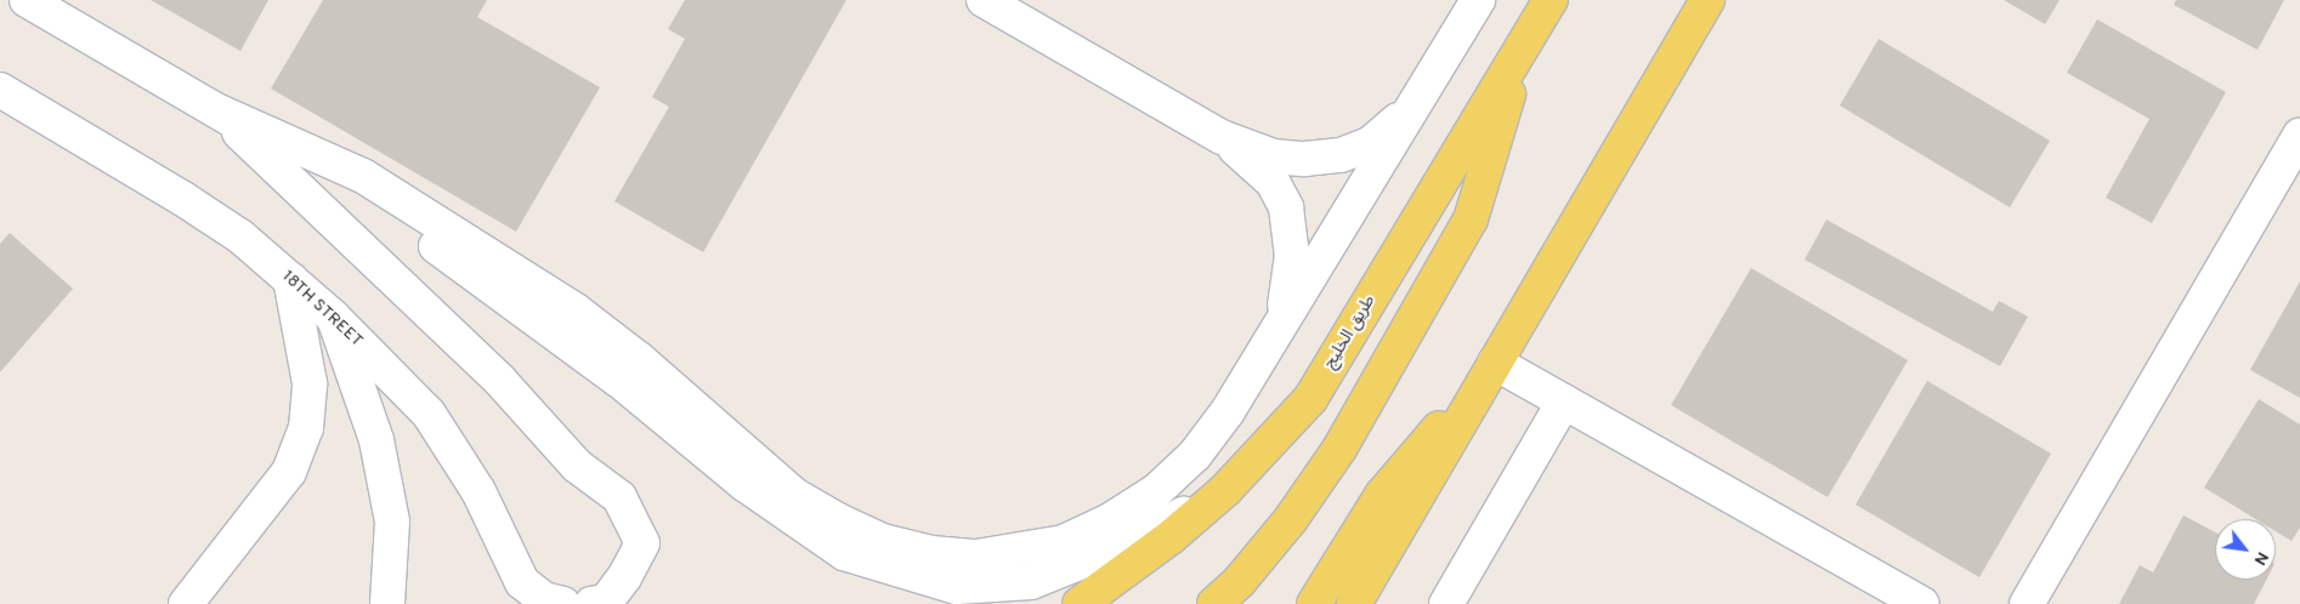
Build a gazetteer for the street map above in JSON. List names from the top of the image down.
{
  "streets": {
    "main road": ["طريق الخليج"],
    "street": ["18TH STREET"]
  },
  "north": "bottom right"
}
